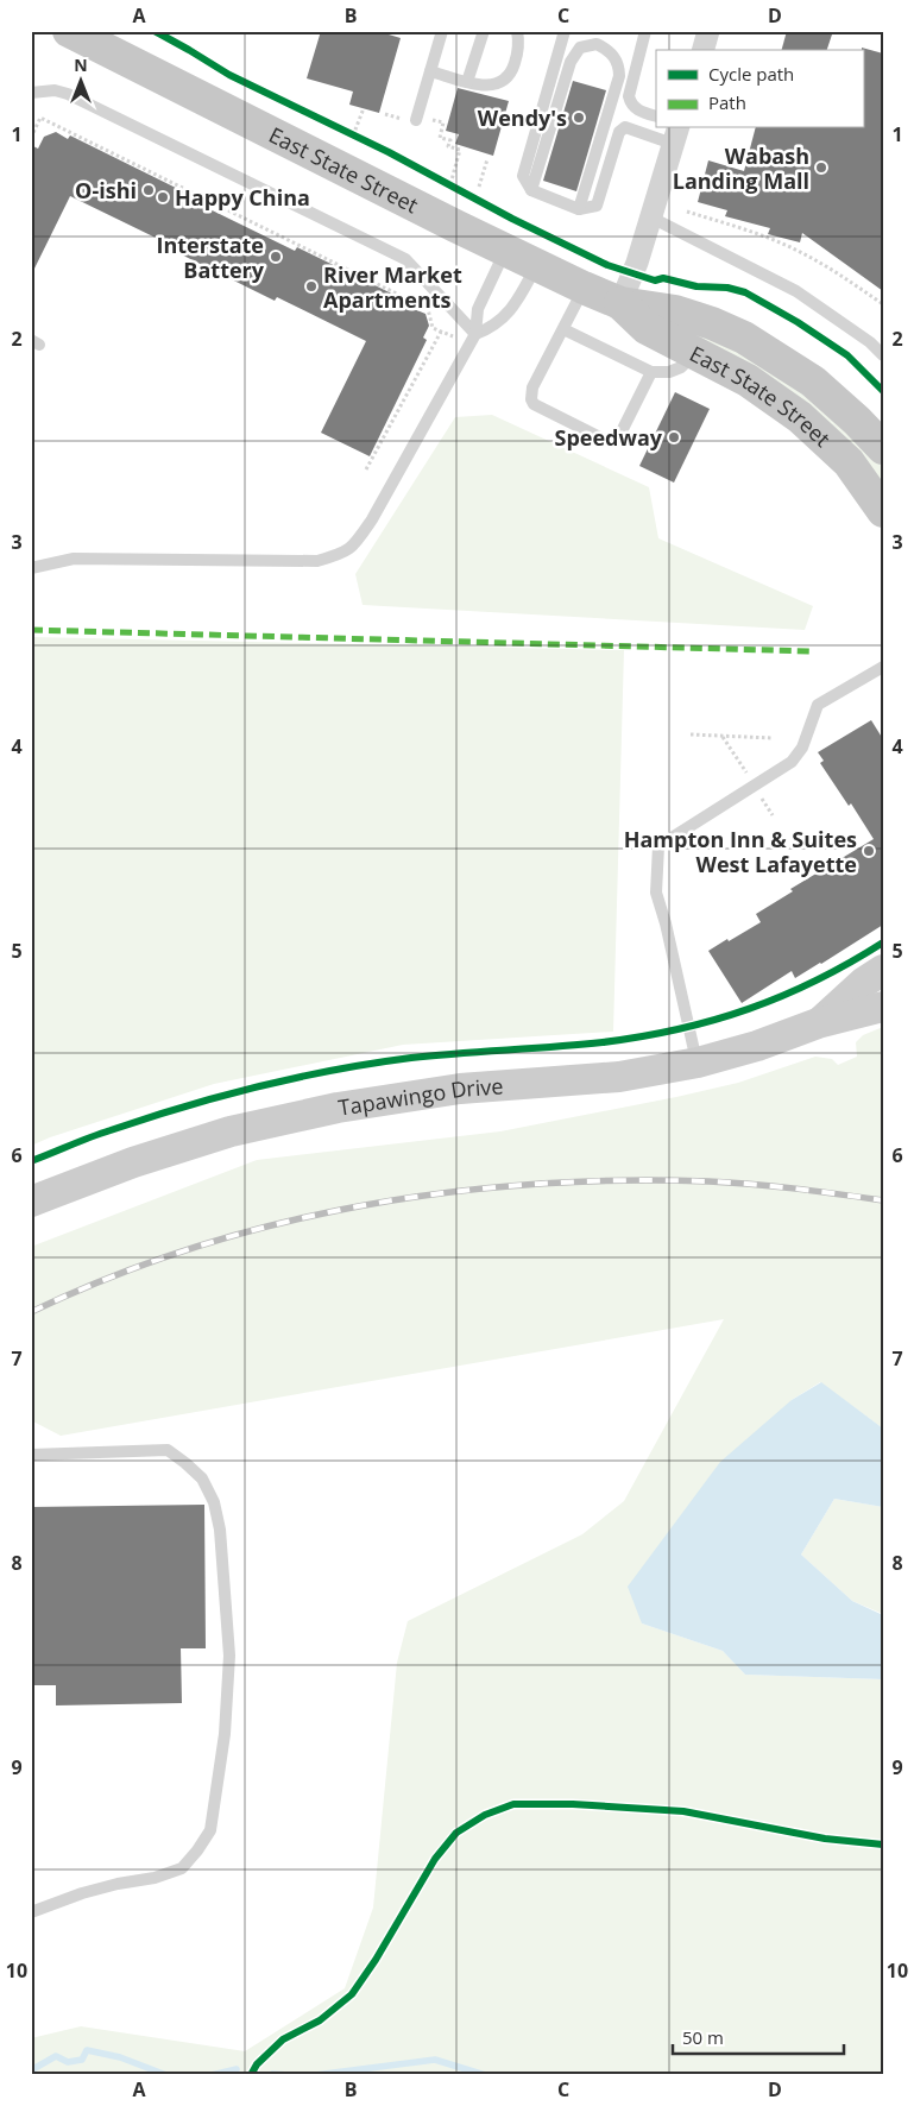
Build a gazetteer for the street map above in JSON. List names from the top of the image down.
{
  "streets": {
    "main road": ["East State Street", "Tapawingo Drive"]
  },
  "places": [
    "Wendy's",
    "Wabash Landing Mall",
    "O-ishi",
    "Happy China",
    "Interstate Battery",
    "River Market Apartments",
    "Speedway",
    "Hampton Inn & Suites West Lafayette"
  ],
  "legend": ["Cycle path", "Path"],
  "scale_bar": "50 m",
  "north": "top",
  "grid": {
    "columns": [
      "A",
      "B",
      "C",
      "D"
    ],
    "rows": [
      "1",
      "2",
      "3",
      "4",
      "5",
      "6",
      "7",
      "8",
      "9",
      "10"
    ]
  }
}
